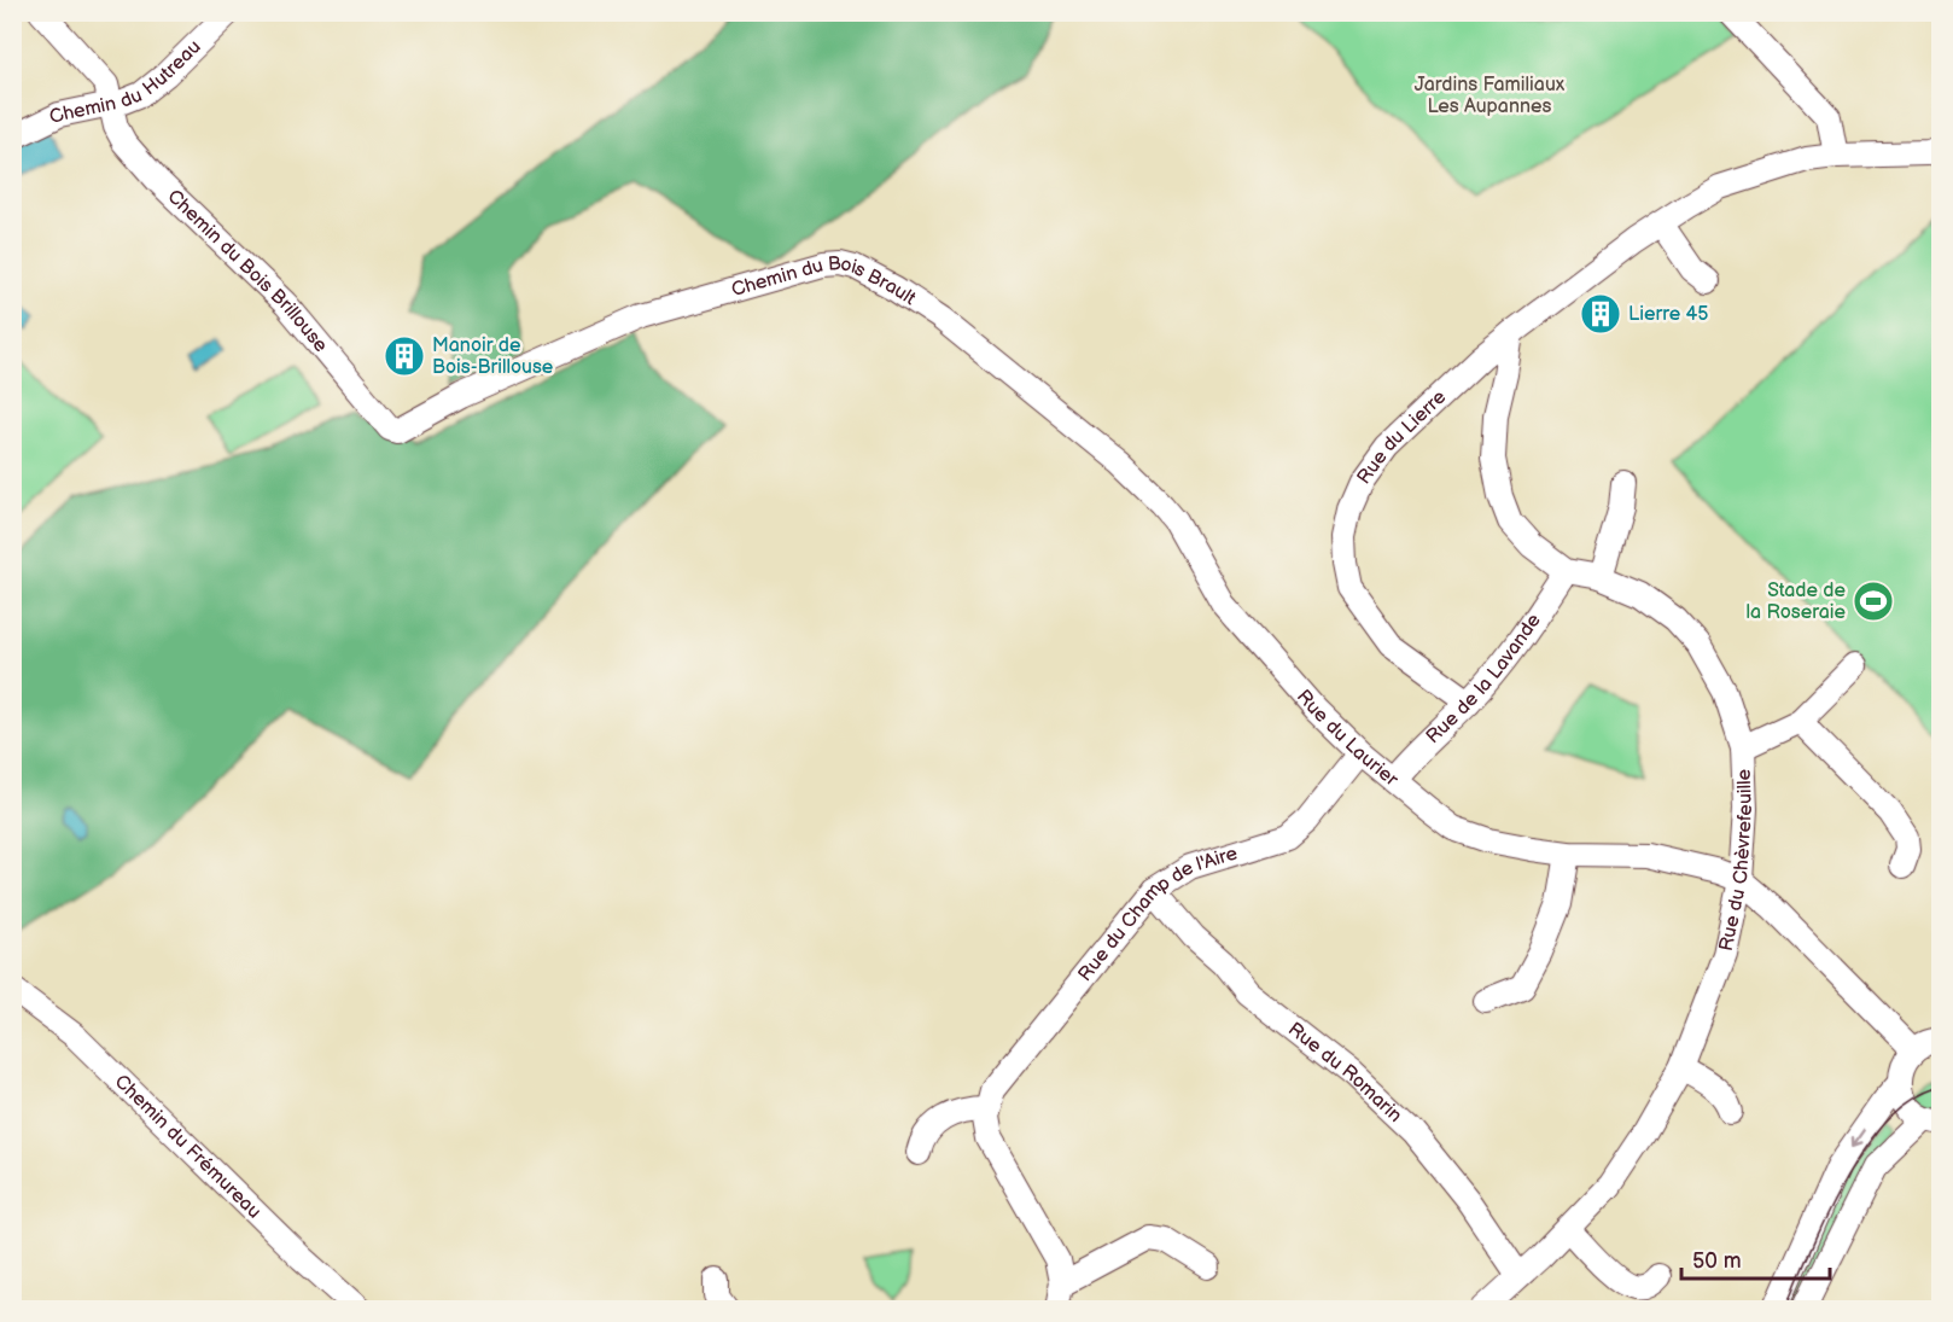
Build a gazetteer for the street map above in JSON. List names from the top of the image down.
{
  "streets": {
    "street": [
      "Chemin du Hutreau",
      "Chemin du Bois Brillouse",
      "Chemin du Bois Brault",
      "Rue du Lierre",
      "Rue de la Lavande",
      "Rue du Laurier",
      "Rue du Chèvrefeuille",
      "Rue du Champ de l'Aire",
      "Rue du Romarin",
      "Chemin du Frémureau"
    ]
  },
  "crossings": [
    ["Chemin du Hutreau", "Chemin du Bois Brillouse"],
    ["Chemin du Bois Brillouse", "Chemin du Bois Brault"],
    ["Chemin du Bois Brault", "Rue du Laurier"],
    ["Rue du Lierre", "Rue de la Lavande"],
    ["Rue du Lierre", "Rue du Chèvrefeuille"],
    ["Rue de la Lavande", "Rue du Laurier"],
    ["Rue de la Lavande", "Rue du Chèvrefeuille"],
    ["Rue du Laurier", "Rue du Chèvrefeuille"],
    ["Rue du Laurier", "Rue du Champ de l'Aire"],
    ["Rue du Chèvrefeuille", "Rue du Romarin"],
    ["Rue du Champ de l'Aire", "Rue du Romarin"]
  ],
  "parks": ["Jardins Familiaux Les Aupannes"],
  "places": {
    "building": ["Lierre 45", "Manoir de Bois-Brillouse"],
    "sports": ["Stade de la Roseraie"]
  },
  "scale_bar": "50 m"
}
